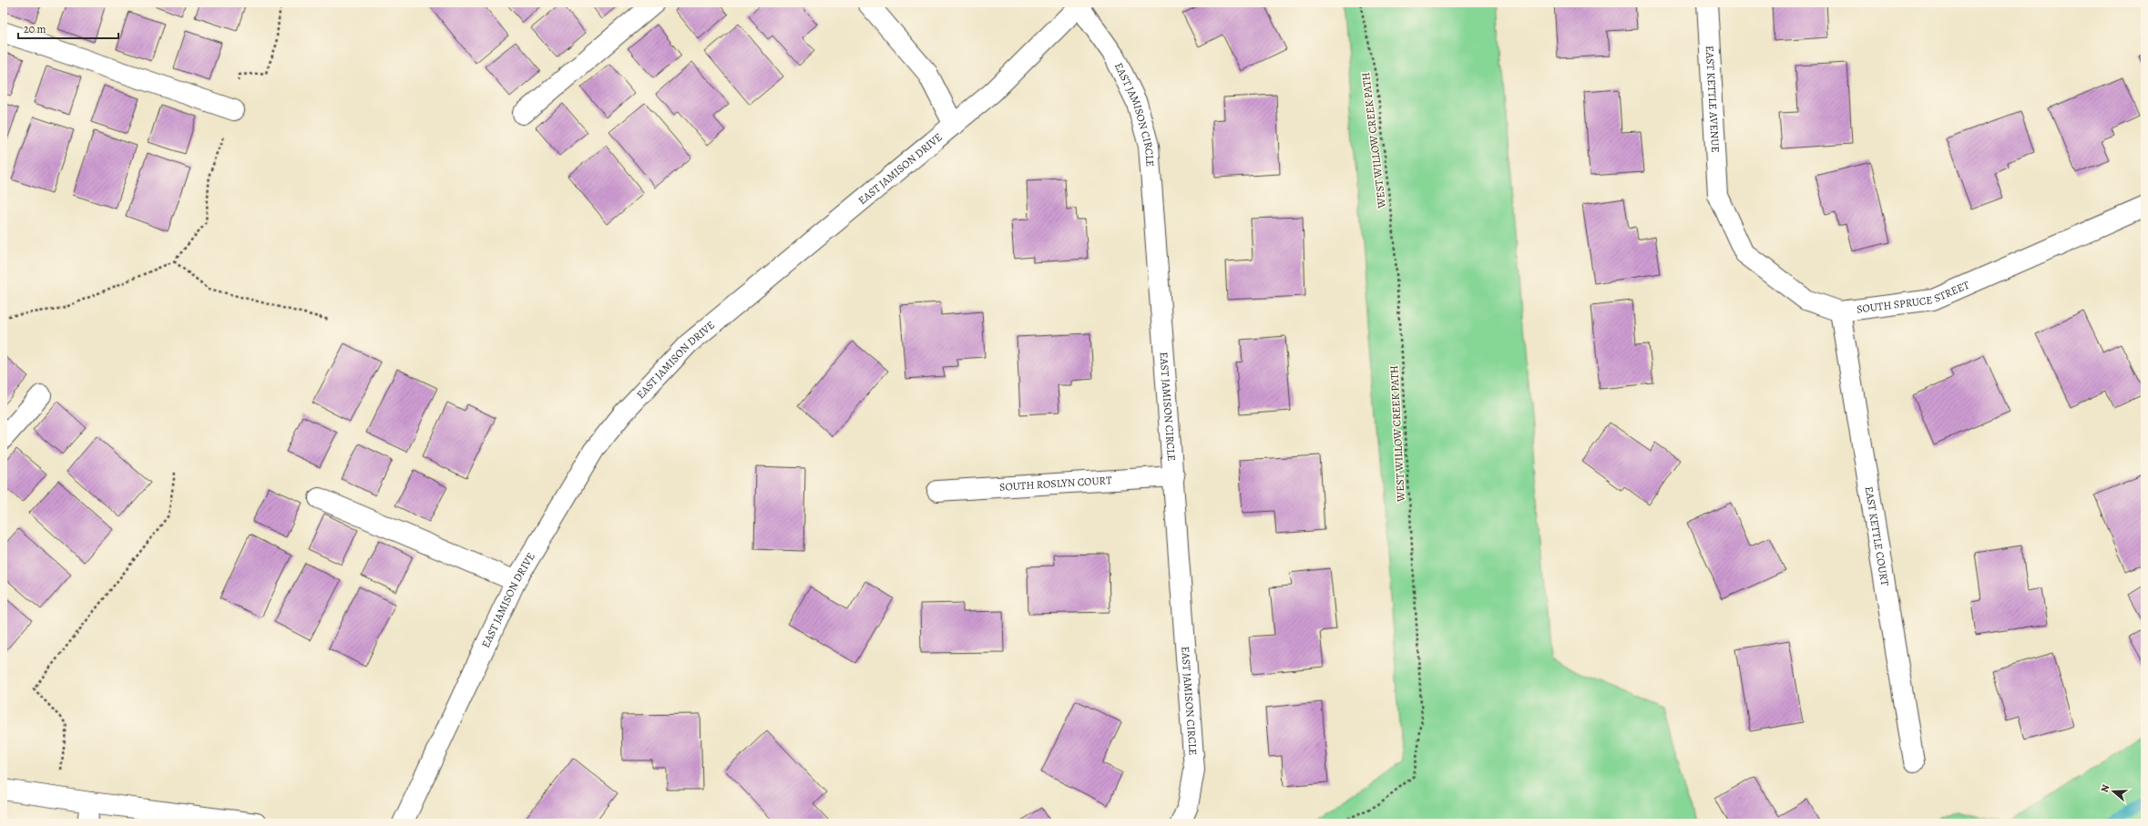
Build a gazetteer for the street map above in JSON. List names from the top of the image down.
{
  "streets": {
    "street": [
      "EAST KETTLE AVENUE",
      "EAST JAMISON CIRCLE",
      "EAST JAMISON DRIVE",
      "SOUTH SPRUCE STREET",
      "SOUTH ROSLYN COURT",
      "EAST KETTLE COURT"
    ],
    "path": ["WEST WILLOW CREEK PATH"]
  },
  "crossings": [
    ["EAST KETTLE AVENUE", "SOUTH SPRUCE STREET"],
    ["EAST JAMISON CIRCLE", "EAST JAMISON DRIVE"],
    ["EAST JAMISON CIRCLE", "SOUTH ROSLYN COURT"],
    ["SOUTH SPRUCE STREET", "EAST KETTLE COURT"]
  ],
  "scale_bar": "20 m",
  "north": "left"
}
